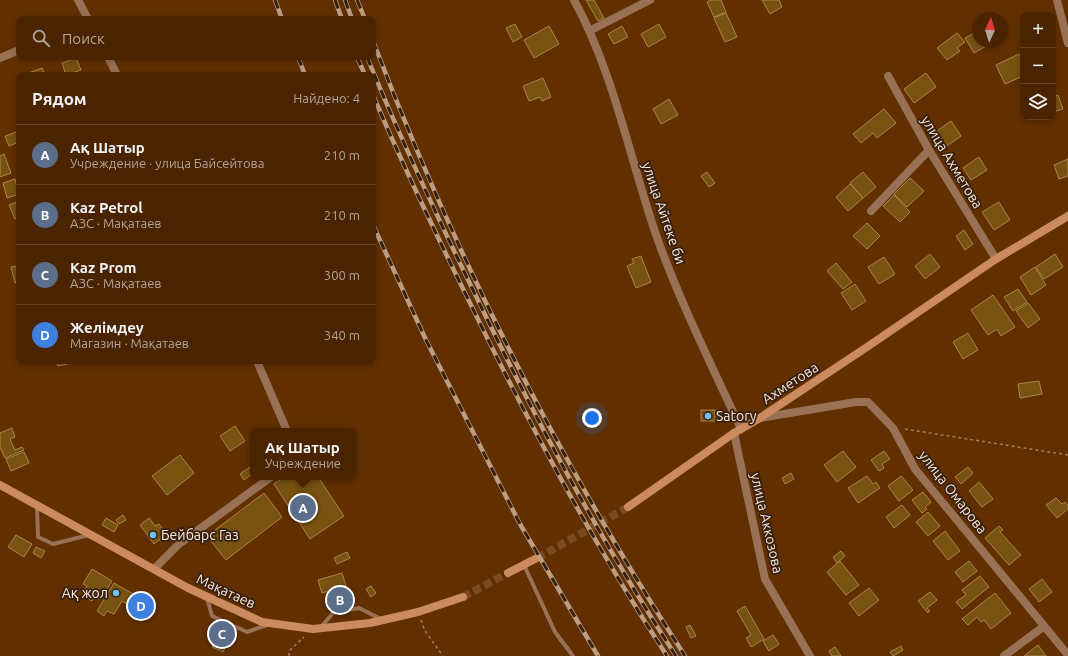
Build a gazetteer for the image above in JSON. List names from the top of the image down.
{
  "streets": {
    "main road": ["Ахметова", "Мақатаев"],
    "street": [
      "улица Ахметова",
      "улица Айтеке би",
      "улица Омарова",
      "улица Аккозова"
    ]
  },
  "crossings": [
    ["улица Ахметова", "Ахметова"],
    ["улица Айтеке би", "Ахметова"],
    ["улица Айтеке би", "улица Аккозова"],
    ["Ахметова", "улица Омарова"],
    ["Ахметова", "улица Аккозова"]
  ],
  "places": ["Satory", "Бейбарс Газ", "Ақ жол"],
  "north": "top",
  "page": {
    "map_buttons": ["+", "−"],
    "search": "Поиск",
    "heading": ["Рядом", "Найдено: 4"],
    "list": [
      {
        "mark": "A",
        "name": "Ақ Шатыр",
        "note": "Учреждение · улица Байсейтова",
        "value": "210 m"
      },
      {
        "mark": "B",
        "name": "Kaz Petrol",
        "note": "АЗС · Мақатаев",
        "value": "210 m"
      },
      {
        "mark": "C",
        "name": "Kaz Prom",
        "note": "АЗС · Мақатаев",
        "value": "300 m"
      },
      {
        "mark": "D",
        "name": "Желімдеу",
        "note": "Магазин · Мақатаев",
        "value": "340 m"
      }
    ],
    "popup": ["Ақ Шатыр", "Учреждение"],
    "pins": [
      "A",
      "B",
      "D",
      "C"
    ]
  }
}
